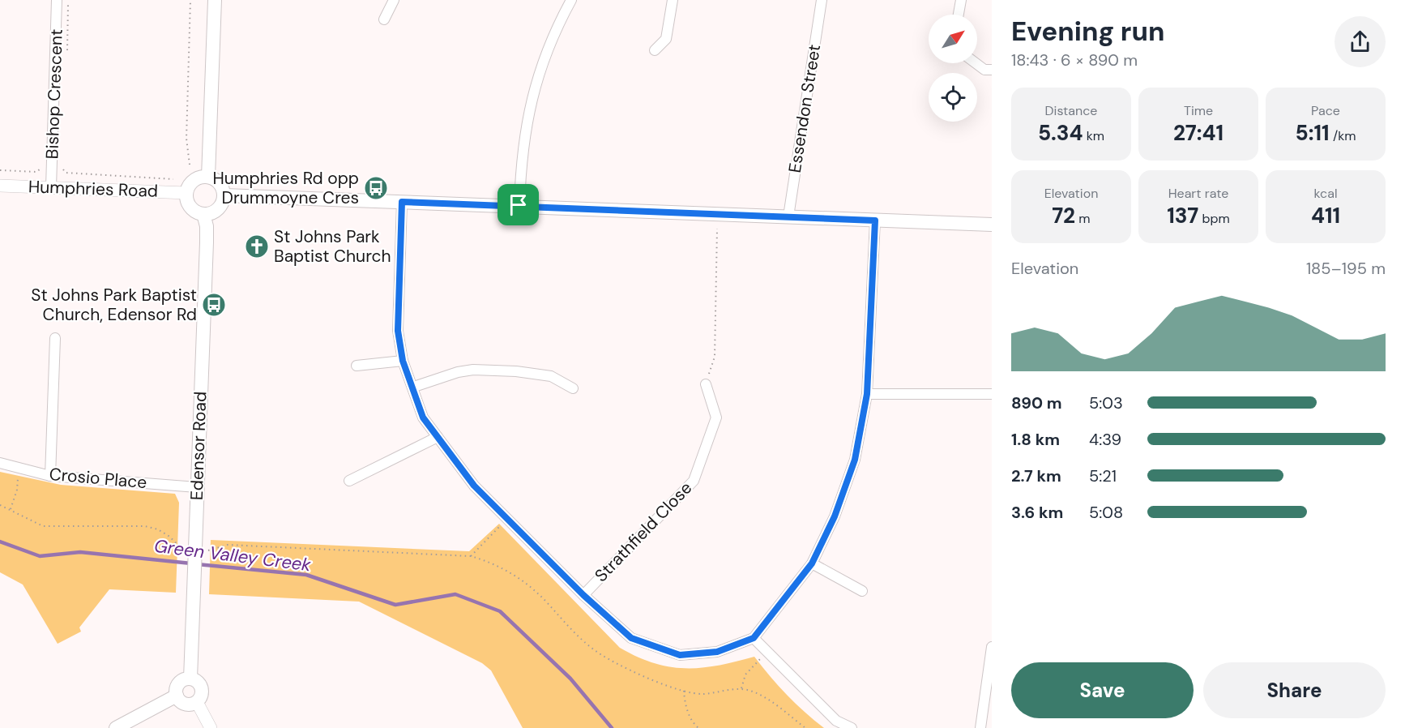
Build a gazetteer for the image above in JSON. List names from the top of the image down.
{
  "streets": {
    "main road": ["Edensor Road"],
    "street": [
      "Bishop Crescent",
      "Essendon Street",
      "Humphries Road",
      "Crosio Place",
      "Strathfield Close"
    ]
  },
  "crossings": [
    ["Bishop Crescent", "Humphries Road"],
    ["Humphries Road", "Edensor Road"],
    ["Edensor Road", "Crosio Place"]
  ],
  "water": ["Green Valley Creek"],
  "places": {
    "bus stop": ["Humphries Rd opp Drummoyne Cres", "St Johns Park Baptist Church, Edensor Rd"],
    "church": ["St Johns Park Baptist Church"]
  },
  "north": "top right",
  "page": {
    "heading": ["Evening run", "18:43 · 6 × 890 m"],
    "stats": [
      ["Distance", "5.34 km"],
      ["Time", "27:41"],
      ["Pace", "5:11 /km"],
      ["Elevation", "72 m"],
      ["Heart rate", "137 bpm"],
      ["kcal", "411"]
    ],
    "chart": ["Elevation", "185–195 m"],
    "list": [
      {
        "name": "890 m",
        "note": "5:03"
      },
      {
        "name": "1.8 km",
        "note": "4:39"
      },
      {
        "name": "2.7 km",
        "note": "5:21"
      },
      {
        "name": "3.6 km",
        "note": "5:08"
      }
    ],
    "buttons": ["Save", "Share"]
  }
}
